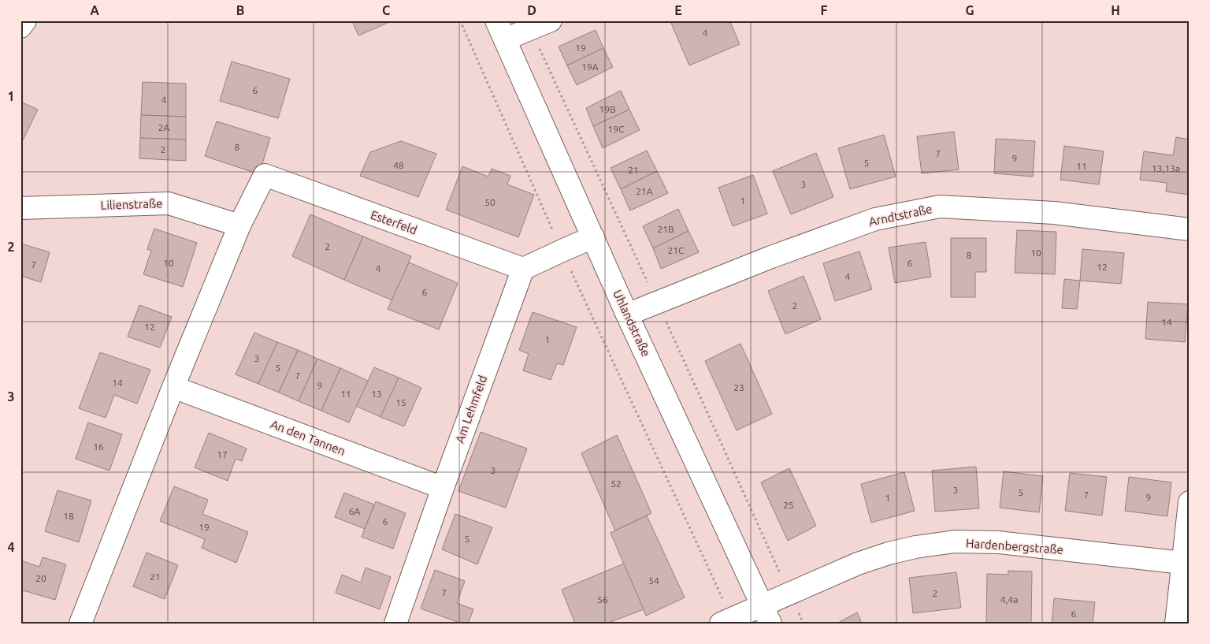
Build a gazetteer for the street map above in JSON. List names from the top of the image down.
{
  "streets": {
    "street": [
      "Lilienstraße",
      "Arndtstraße",
      "Esterfeld",
      "Uhlandstraße",
      "Am Lehmfeld",
      "An den Tannen",
      "Hardenbergstraße"
    ]
  },
  "crossings": [
    ["Lilienstraße", "Esterfeld"],
    ["Arndtstraße", "Uhlandstraße"],
    ["Esterfeld", "Am Lehmfeld"],
    ["Uhlandstraße", "Hardenbergstraße"],
    ["Am Lehmfeld", "An den Tannen"]
  ],
  "house_numbers": [
    "4",
    "19",
    "19A",
    "6",
    "4",
    "19B",
    "2A",
    "19C",
    "8",
    "2",
    "7",
    "9",
    "5",
    "48",
    "11",
    "13,13a",
    "21",
    "3",
    "21A",
    "1",
    "50",
    "21B",
    "2",
    "21C",
    "10",
    "8",
    "10",
    "6",
    "7",
    "12",
    "4",
    "4",
    "6",
    "2",
    "14",
    "12",
    "1",
    "3",
    "5",
    "7",
    "14",
    "9",
    "23",
    "11",
    "13",
    "15",
    "16",
    "17",
    "3",
    "52",
    "3",
    "5",
    "7",
    "9",
    "1",
    "25",
    "6A",
    "18",
    "6",
    "19",
    "5",
    "21",
    "20",
    "54",
    "7",
    "2",
    "56",
    "4,4a",
    "6"
  ],
  "grid": {
    "columns": [
      "A",
      "B",
      "C",
      "D",
      "E",
      "F",
      "G",
      "H"
    ],
    "rows": [
      "1",
      "2",
      "3",
      "4"
    ]
  }
}
